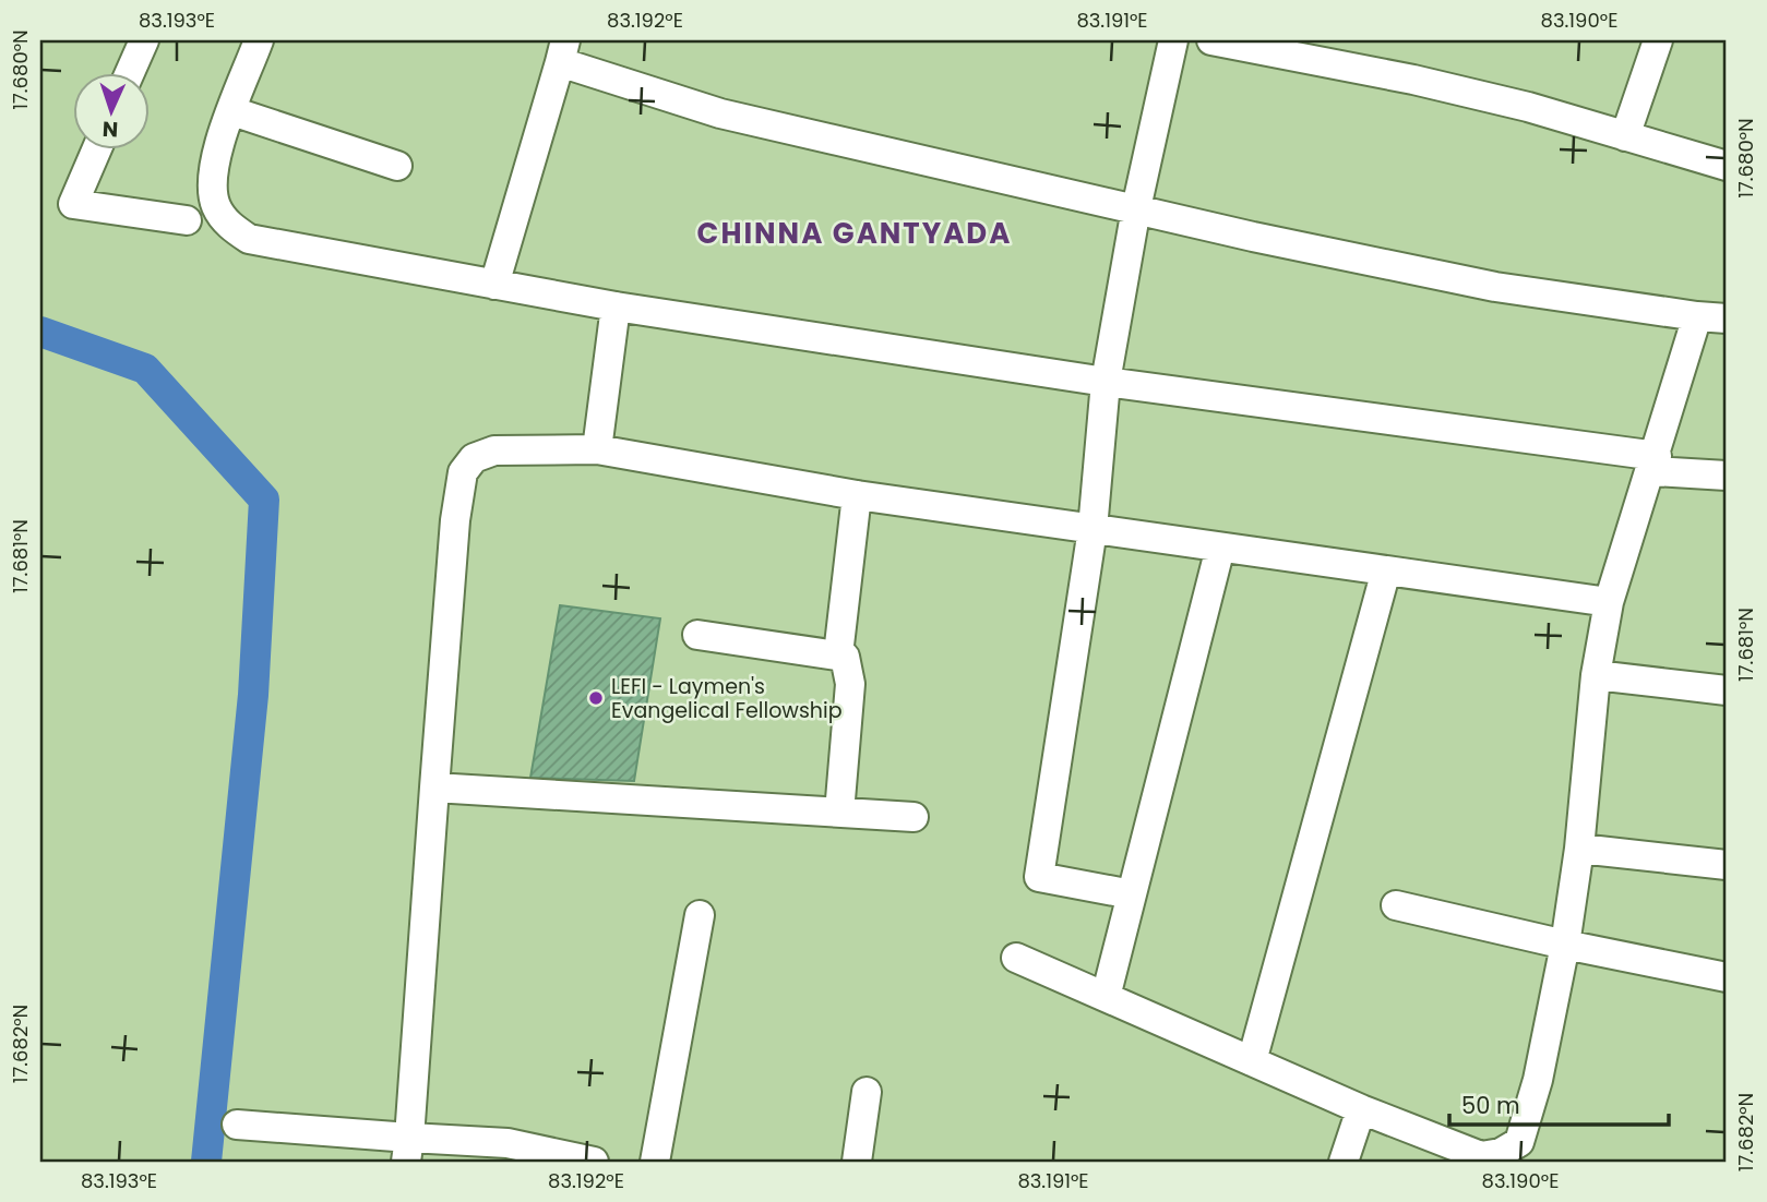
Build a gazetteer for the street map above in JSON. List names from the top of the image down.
{
  "districts": ["CHINNA GANTYADA"],
  "places": ["LEFI - Laymen's Evangelical Fellowship"],
  "scale_bar": "50 m",
  "north": "bottom",
  "coordinates": [
    "83.193°E",
    "83.192°E",
    "83.191°E",
    "83.190°E",
    "17.680°N",
    "17.681°N",
    "17.682°N"
  ]
}
